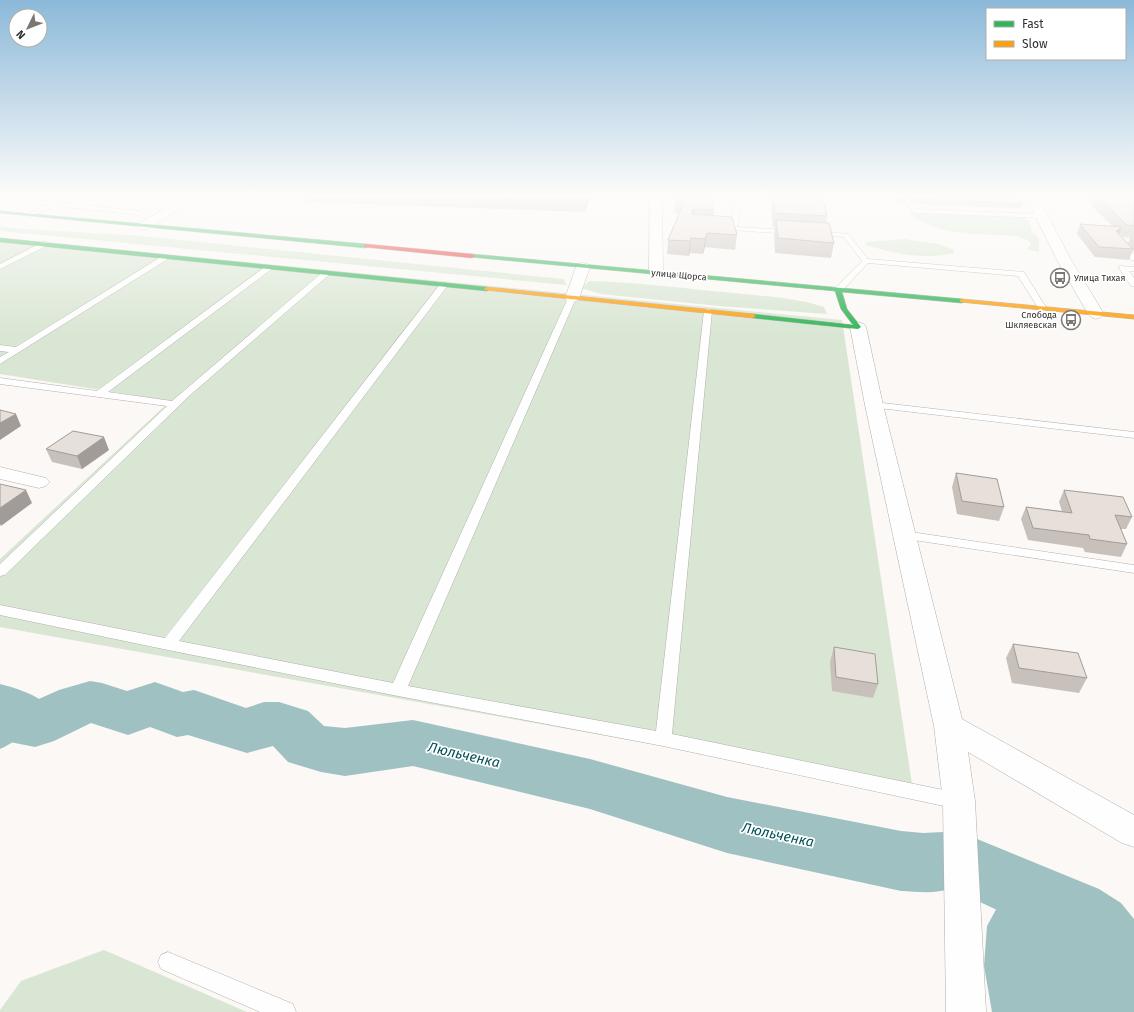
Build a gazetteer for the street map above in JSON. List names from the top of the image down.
{
  "streets": {
    "main road": ["улица Щорса"]
  },
  "water": ["Люльченка"],
  "places": {
    "bus stop": ["Улица Тихая", "Слобода Шкляевская"]
  },
  "legend": ["Fast", "Slow"],
  "north": "bottom left"
}
